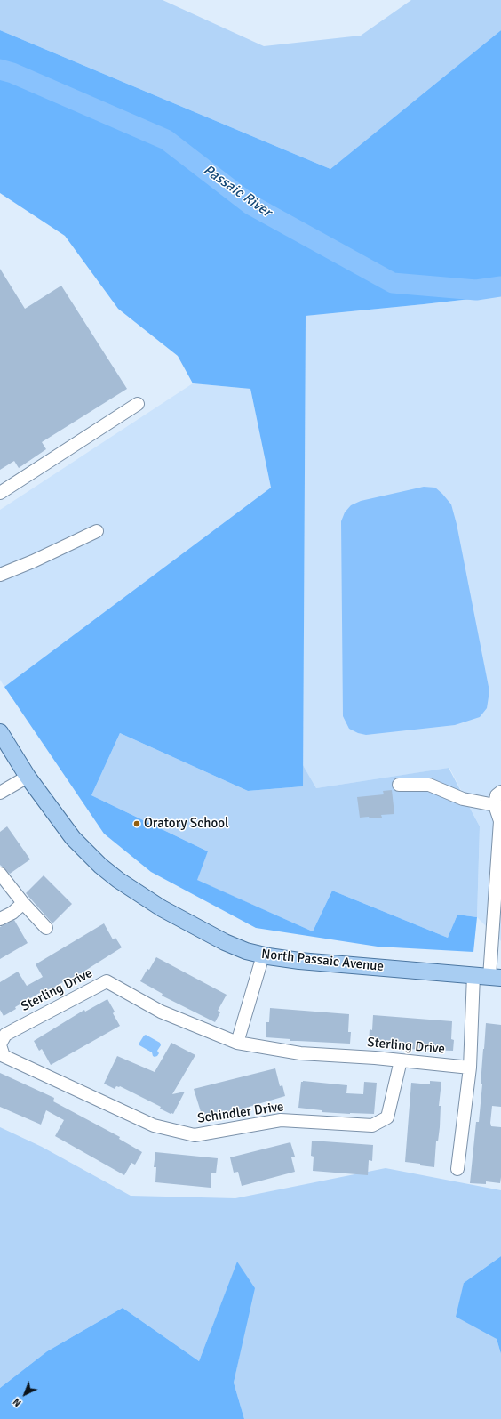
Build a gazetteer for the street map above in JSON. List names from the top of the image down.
{
  "streets": {
    "main road": ["North Passaic Avenue"],
    "street": ["Sterling Drive", "Schindler Drive"]
  },
  "crossings": [
    ["Sterling Drive", "Schindler Drive"]
  ],
  "water": ["Passaic River"],
  "places": ["Oratory School"],
  "north": "bottom left"
}
